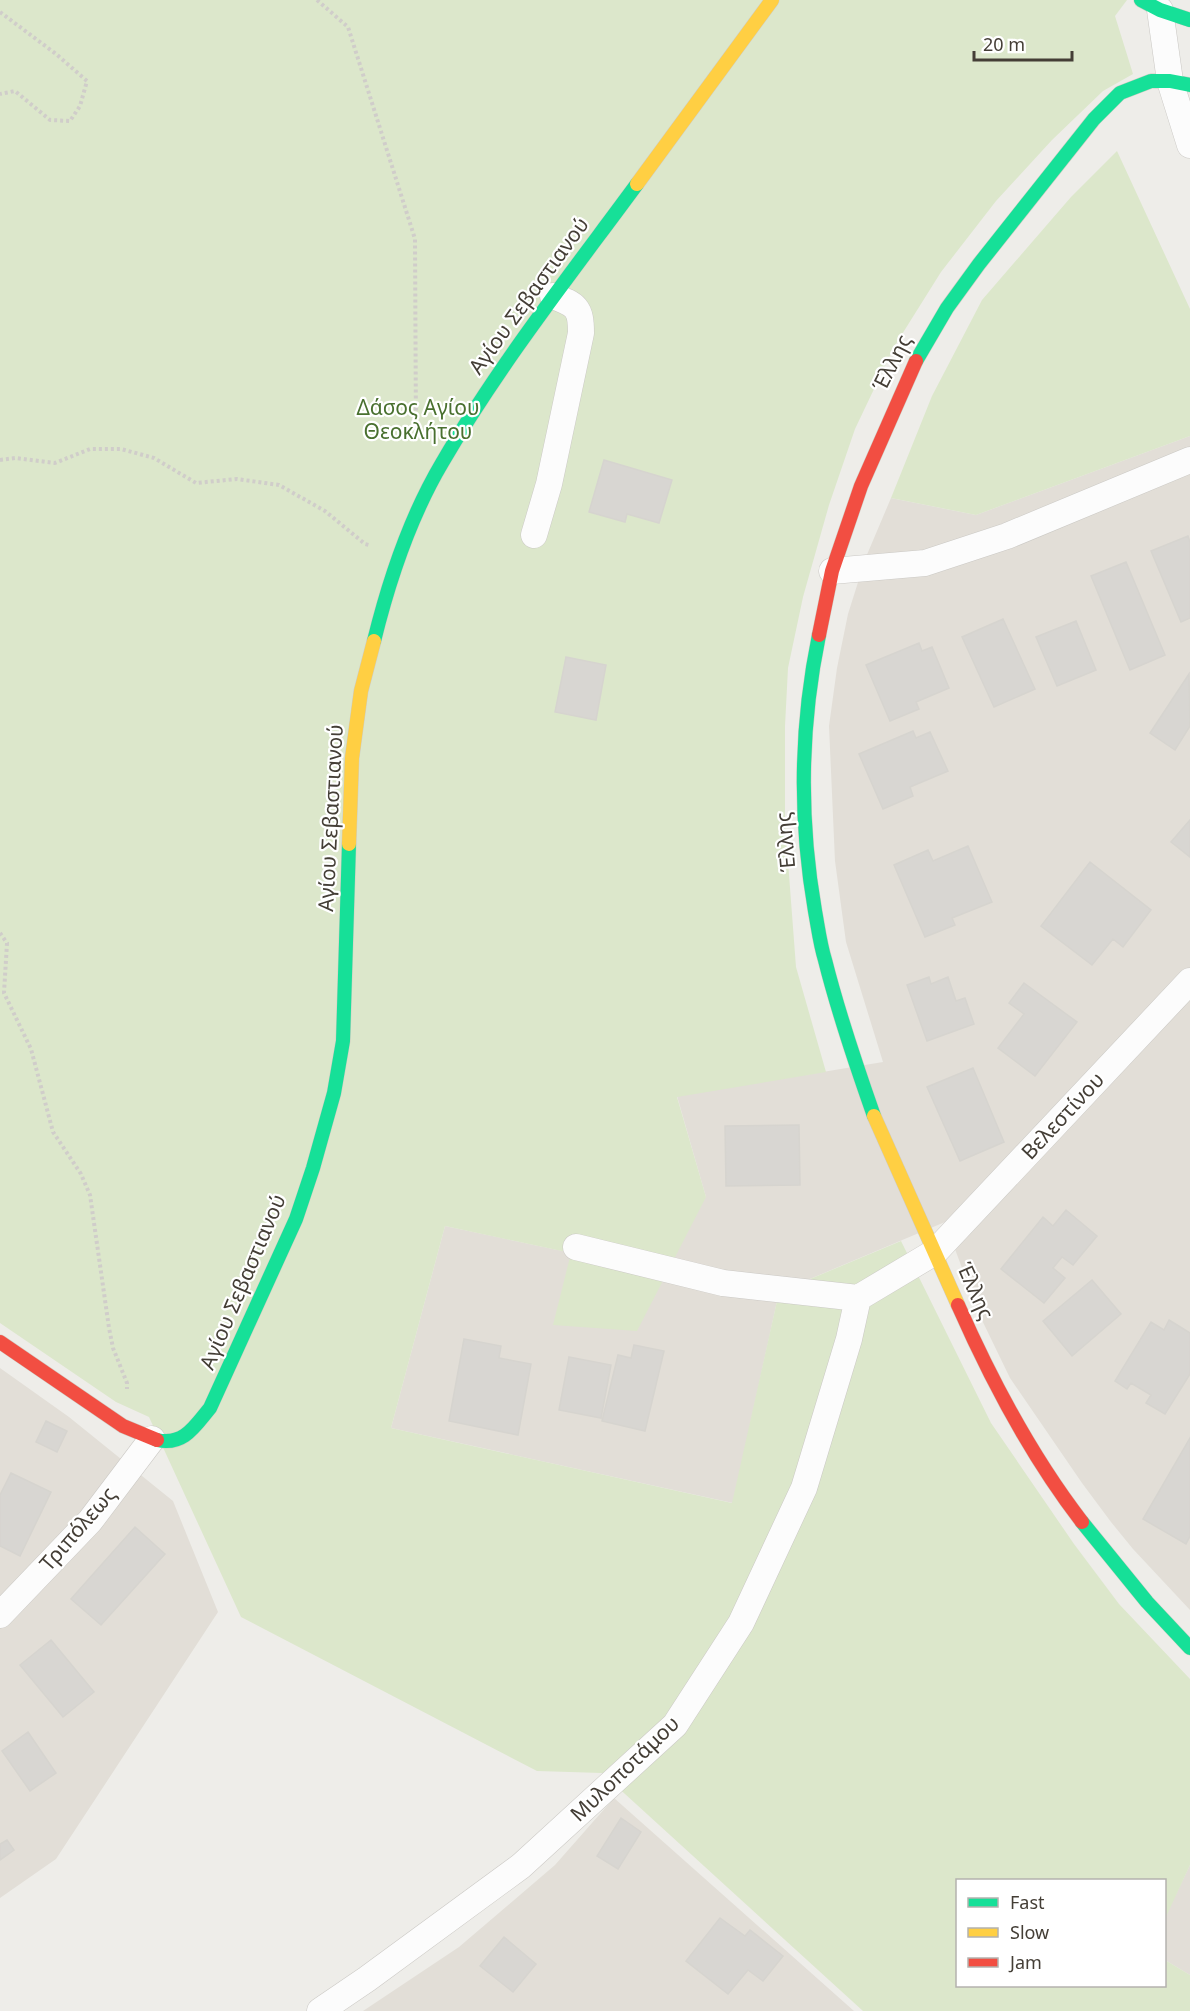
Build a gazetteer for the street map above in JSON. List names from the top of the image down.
{
  "streets": {
    "street": [
      "Αγίου Σεβαστιανού",
      "Έλλης",
      "Βελεστίνου",
      "Τριπόλεως",
      "Μυλοποτάμου"
    ]
  },
  "crossings": [
    ["Αγίου Σεβαστιανού", "Τριπόλεως"],
    ["Έλλης", "Βελεστίνου"],
    ["Βελεστίνου", "Μυλοποτάμου"]
  ],
  "parks": ["Δάσος Αγίου Θεοκλήτου"],
  "legend": ["Fast", "Slow", "Jam"],
  "scale_bar": "20 m"
}
